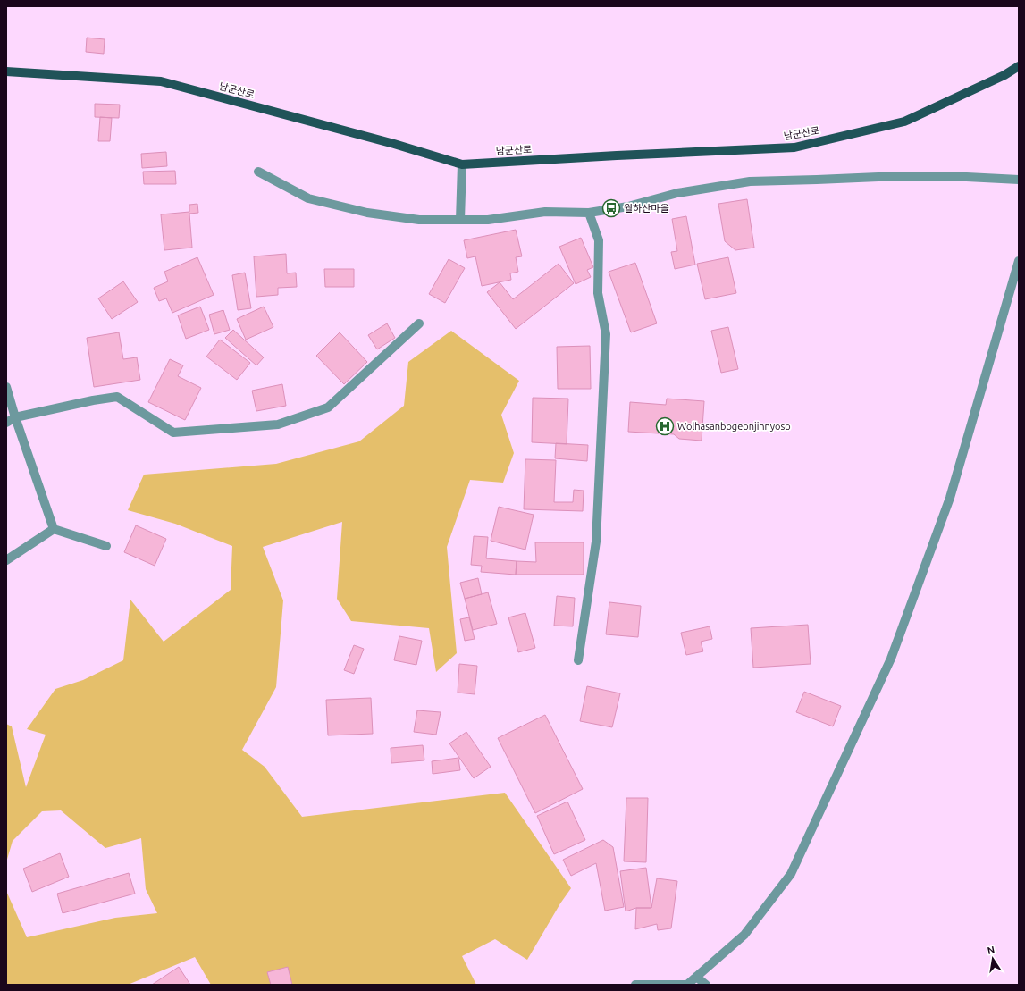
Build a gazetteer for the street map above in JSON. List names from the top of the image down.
{
  "streets": {
    "main road": ["남군산로"]
  },
  "places": {
    "bus stop": ["월하산마을"],
    "hospital": ["Wolhasanbogeonjinnyoso"]
  },
  "north": "top"
}
